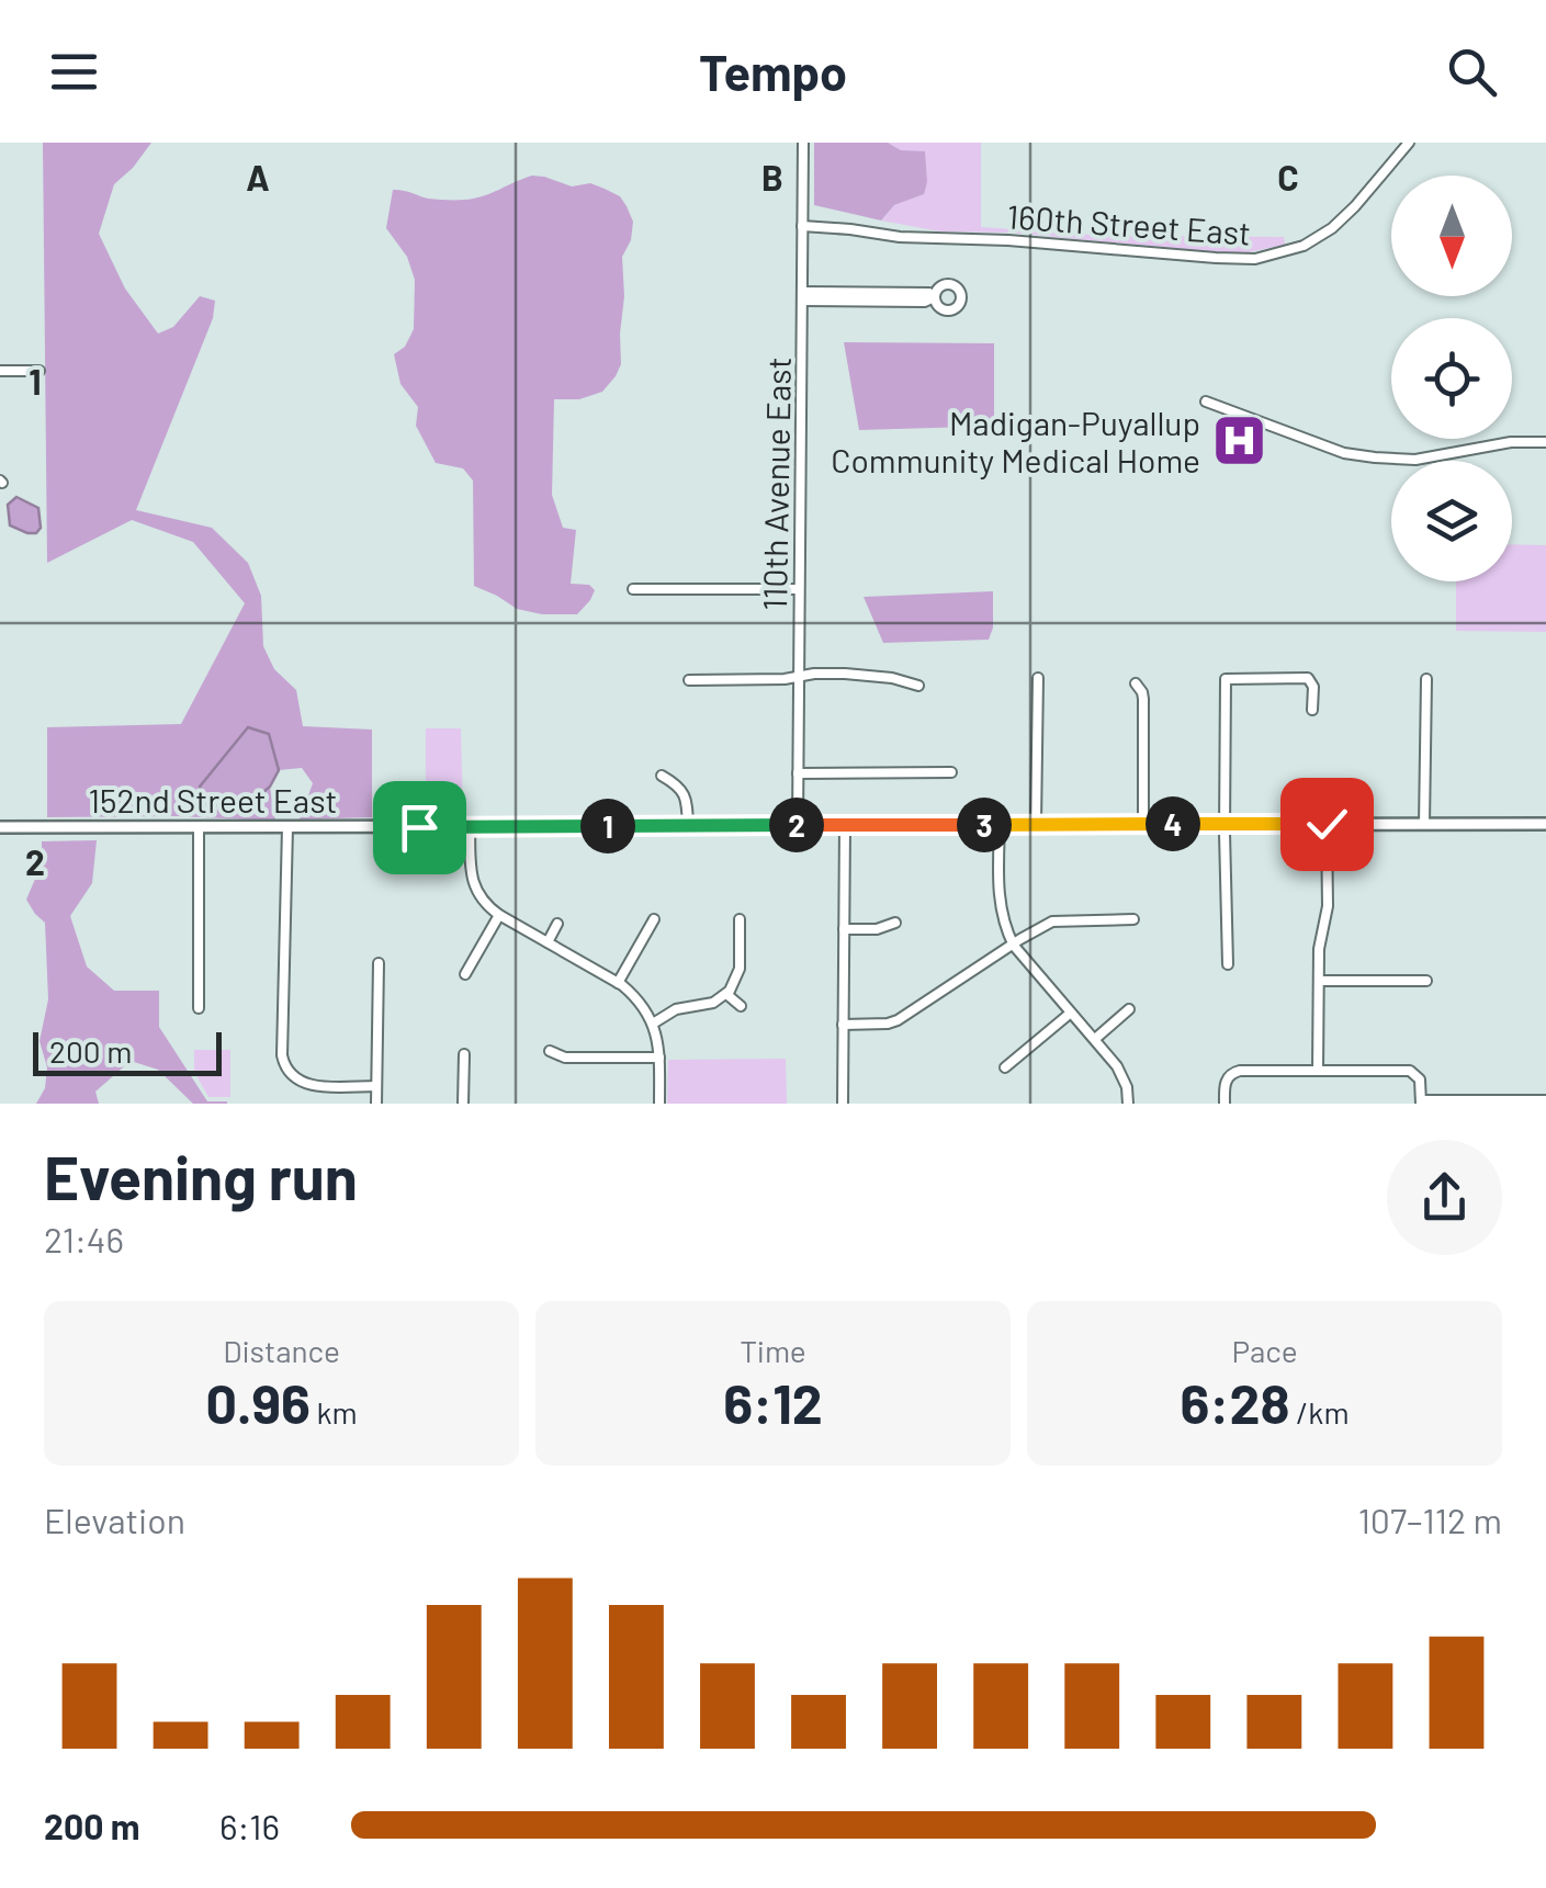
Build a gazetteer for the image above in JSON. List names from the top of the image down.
{
  "streets": {
    "main road": ["152nd Street East"],
    "street": ["160th Street East", "110th Avenue East"]
  },
  "crossings": [
    ["160th Street East", "110th Avenue East"],
    ["110th Avenue East", "152nd Street East"]
  ],
  "places": {
    "hospital": ["Madigan-Puyallup Community Medical Home"]
  },
  "scale_bar": "200 m",
  "north": "bottom",
  "page": {
    "header": "Tempo",
    "pins": [
      "4",
      "2",
      "3",
      "1"
    ],
    "scale": "200 m",
    "heading": ["Evening run", "21:46"],
    "stats": [
      ["Distance", "0.96 km"],
      ["Time", "6:12"],
      ["Pace", "6:28 /km"]
    ],
    "chart": ["Elevation", "107–112 m"],
    "list": [
      {
        "name": "200 m",
        "note": "6:16"
      }
    ]
  },
  "grid": {
    "columns": ["A", "B", "C"],
    "rows": ["1", "2"]
  }
}
